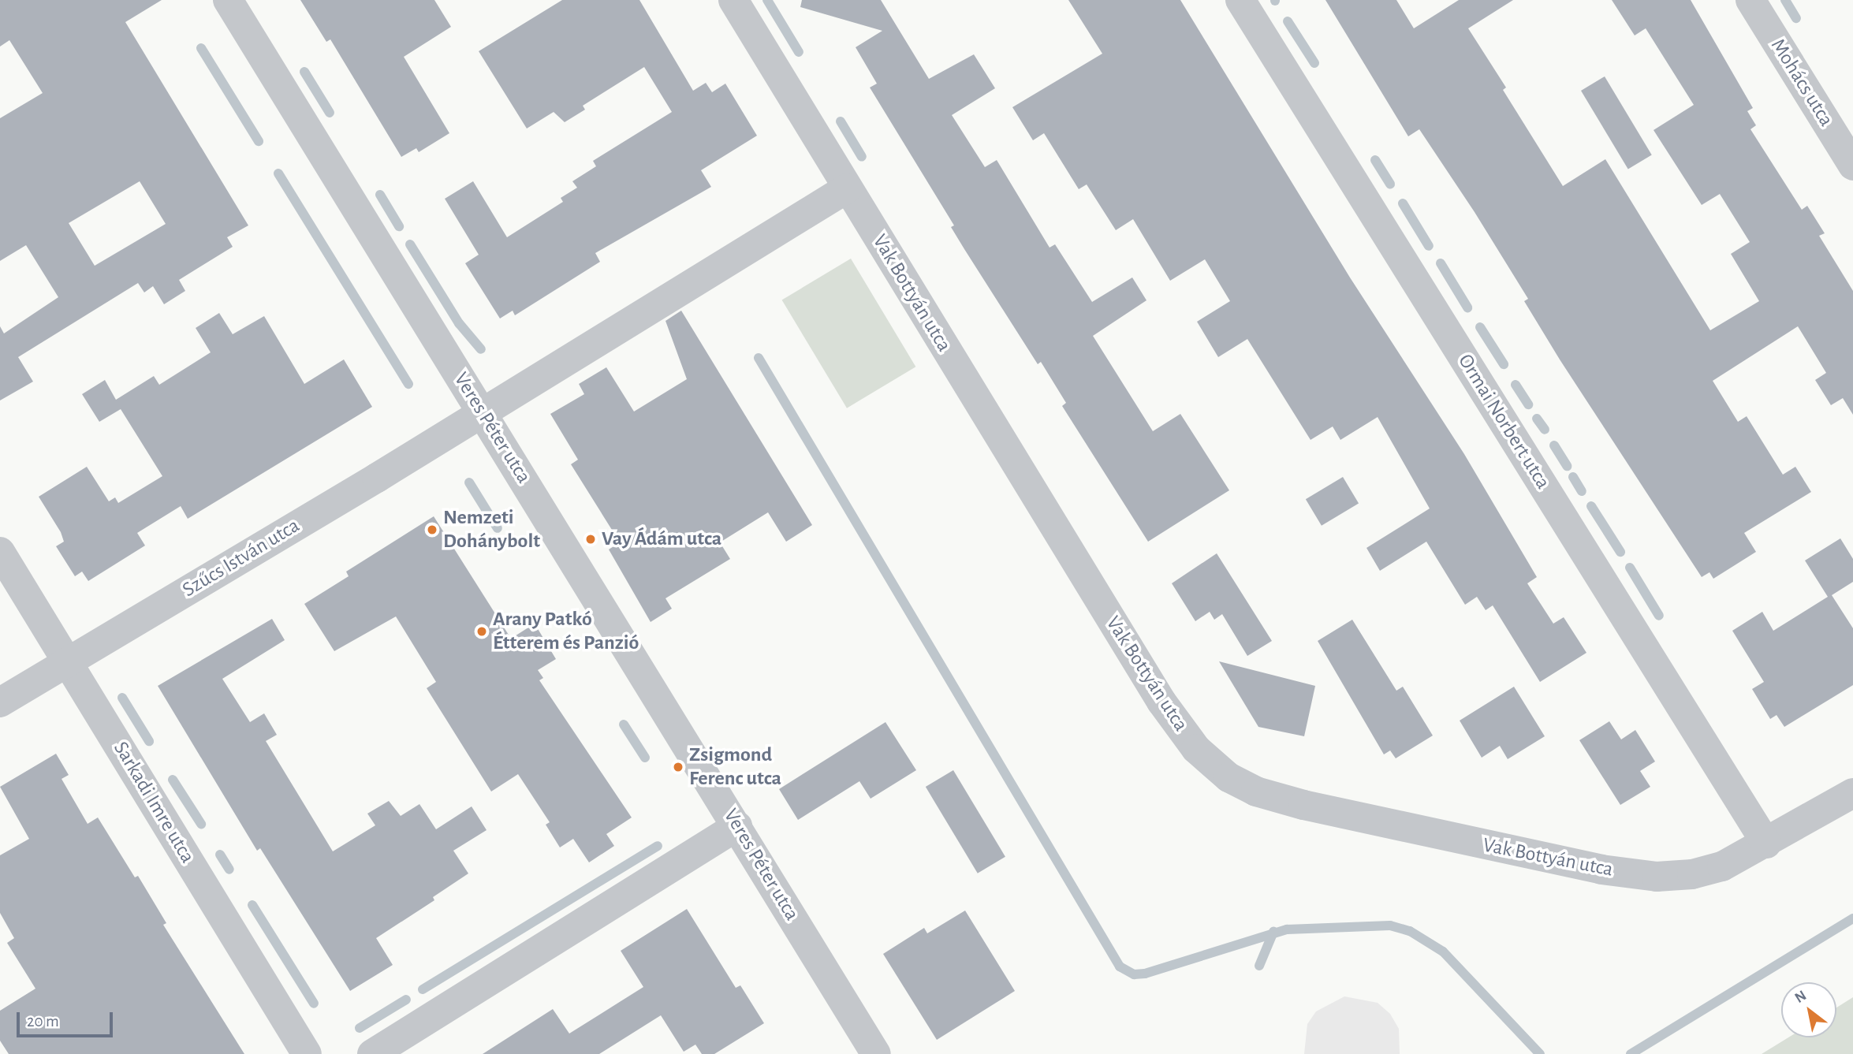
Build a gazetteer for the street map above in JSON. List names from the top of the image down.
{
  "streets": {
    "street": [
      "Mohács utca",
      "Vak Bottyán utca",
      "Ormai Norbert utca",
      "Veres Péter utca",
      "Szűcs István utca",
      "Sarkadi Imre utca"
    ]
  },
  "crossings": [
    ["Vak Bottyán utca", "Ormai Norbert utca"],
    ["Veres Péter utca", "Szűcs István utca"],
    ["Szűcs István utca", "Sarkadi Imre utca"]
  ],
  "places": [
    "Nemzeti Dohánybolt",
    "Vay Ádám utca",
    "Arany Patkó Étterem és Panzió",
    "Zsigmond Ferenc utca"
  ],
  "scale_bar": "20 m",
  "north": "top left"
}
